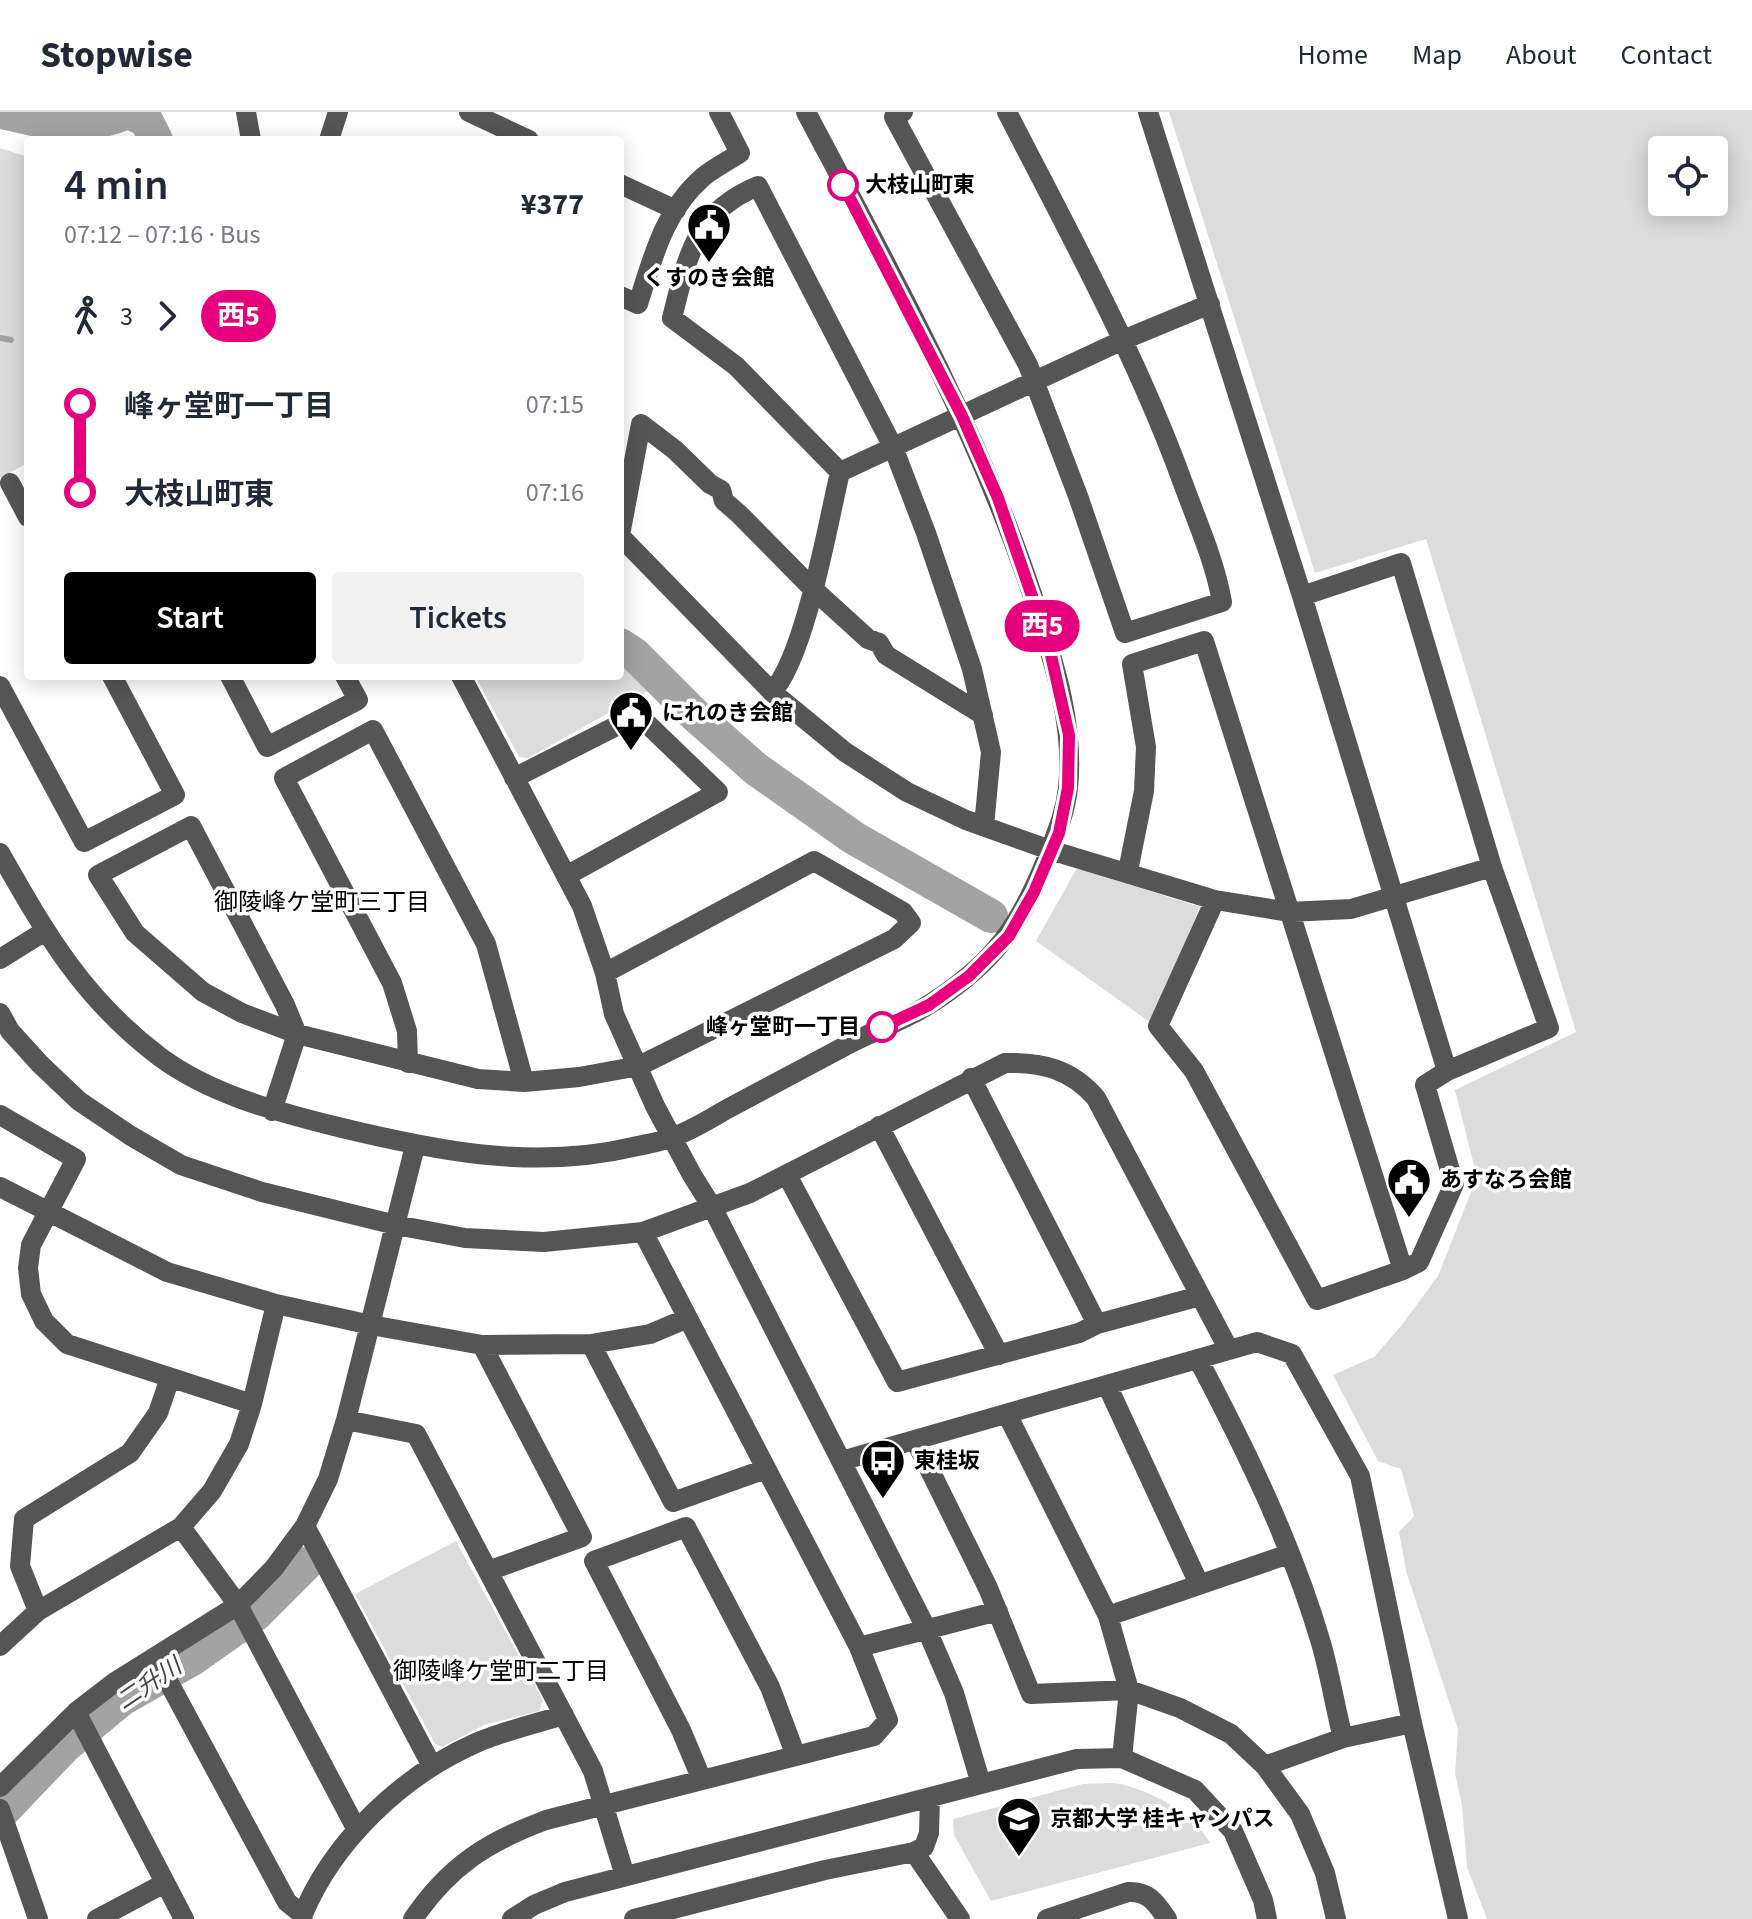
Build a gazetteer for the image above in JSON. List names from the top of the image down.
{
  "districts": ["御陵峰ケ堂町三丁目", "御陵峰ケ堂町二丁目"],
  "water": ["二升川"],
  "places": {
    "other": ["大枝山町東", "峰ヶ堂町一丁目"],
    "public building": ["くすのき会館", "にれのき会館", "あすなろ会館"],
    "bus stop": ["東桂坂"],
    "school or university": ["京都大学 桂キャンパス"]
  },
  "lines": ["bus line 西5"],
  "page": {
    "header": "Stopwise",
    "nav": [
      "Home",
      "Map",
      "About",
      "Contact"
    ],
    "on_map": "西5",
    "heading": ["4 min", "07:12 – 07:16 · Bus", "¥377"],
    "legs": ["3", "西5"],
    "list": [
      {
        "name": "峰ヶ堂町一丁目",
        "value": "07:15"
      },
      {
        "name": "大枝山町東",
        "value": "07:16"
      }
    ],
    "buttons": ["Start", "Tickets"]
  }
}
